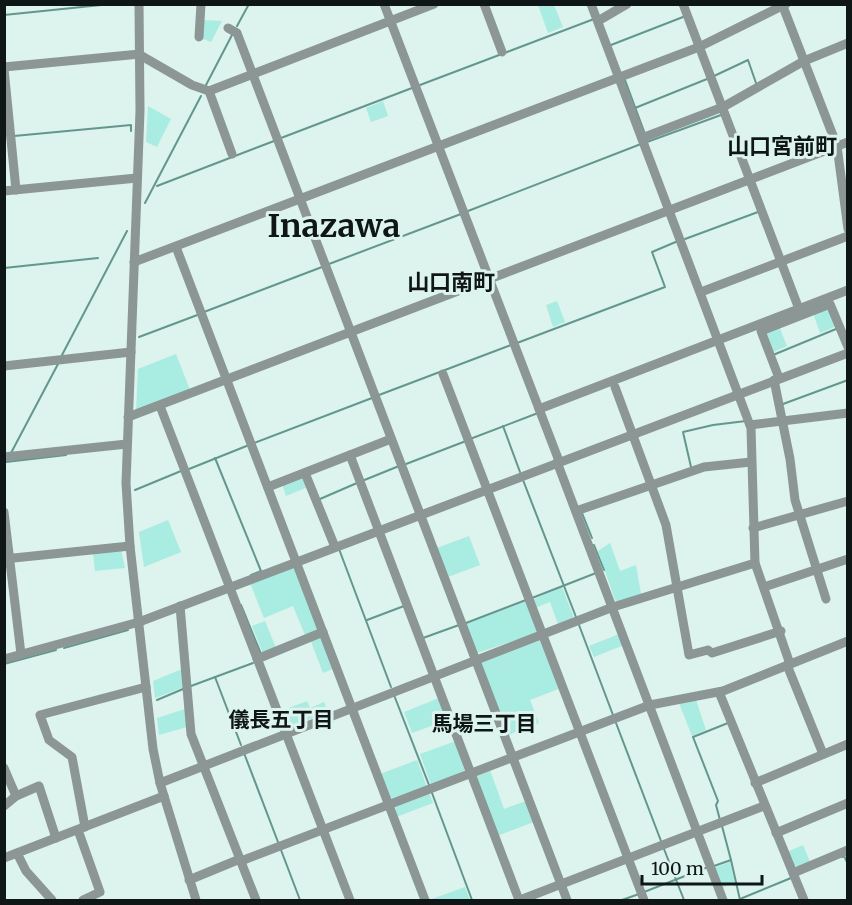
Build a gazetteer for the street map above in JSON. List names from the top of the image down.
{
  "districts": [
    "山口宮前町",
    "Inazawa",
    "山口南町",
    "儀長五丁目",
    "馬場三丁目"
  ],
  "scale_bar": "100 m"
}
